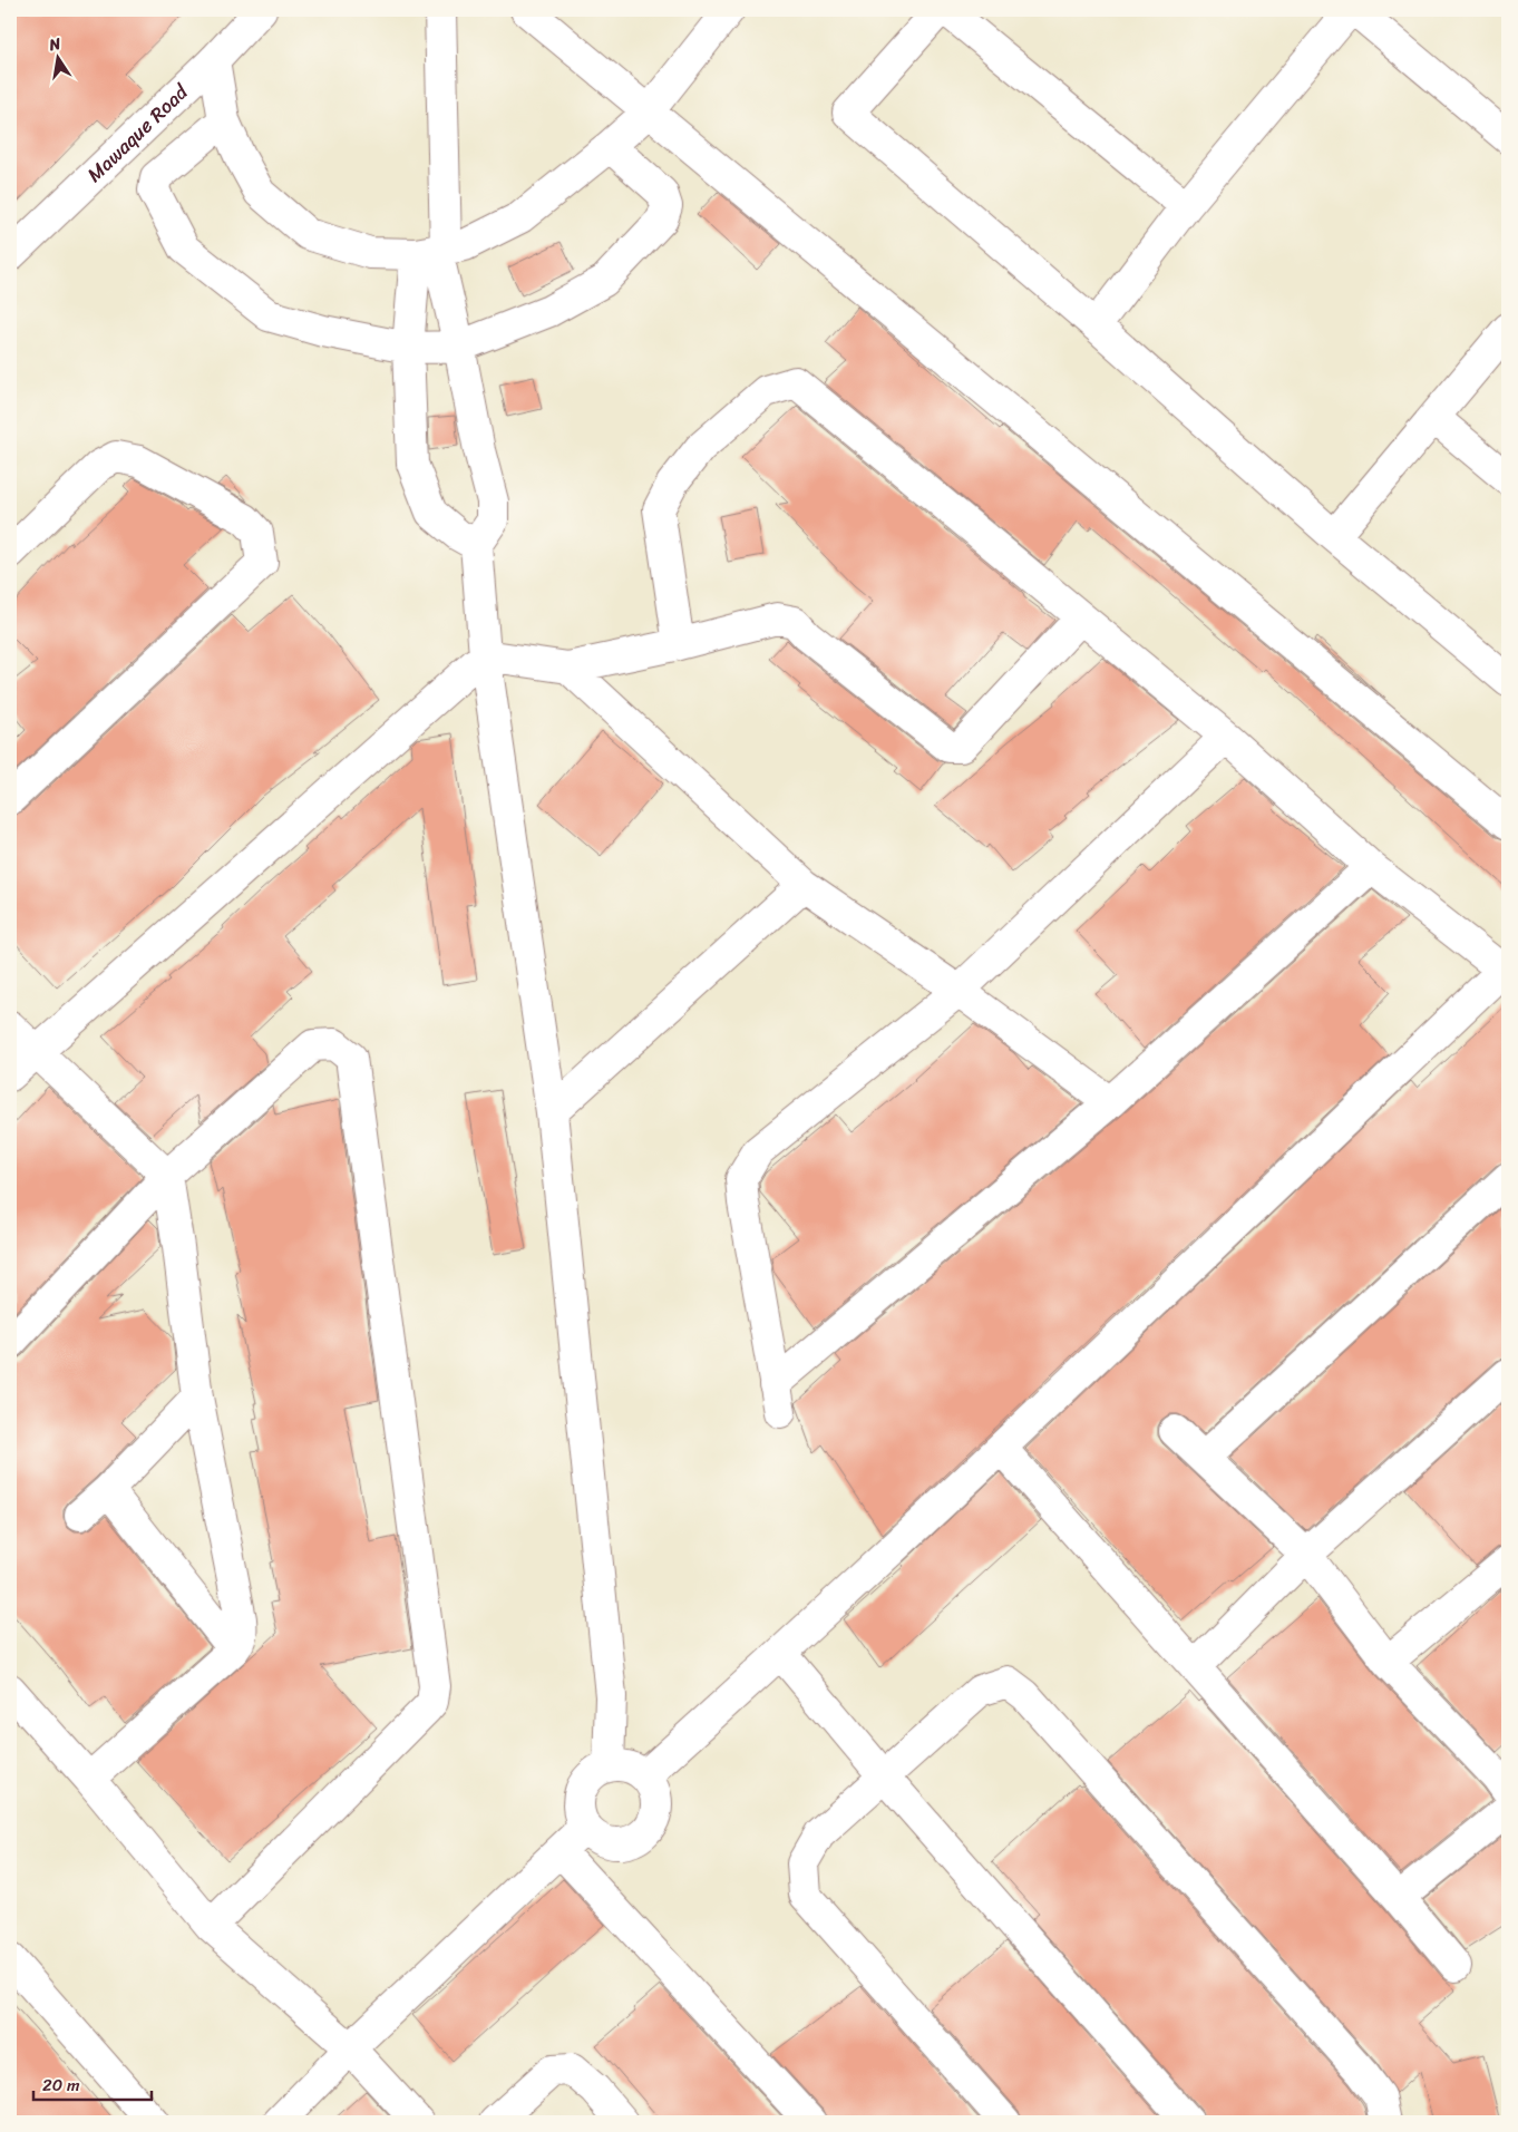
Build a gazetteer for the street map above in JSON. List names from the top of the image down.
{
  "streets": {
    "street": ["Mawaque Road"]
  },
  "scale_bar": "20 m",
  "north": "top"
}
